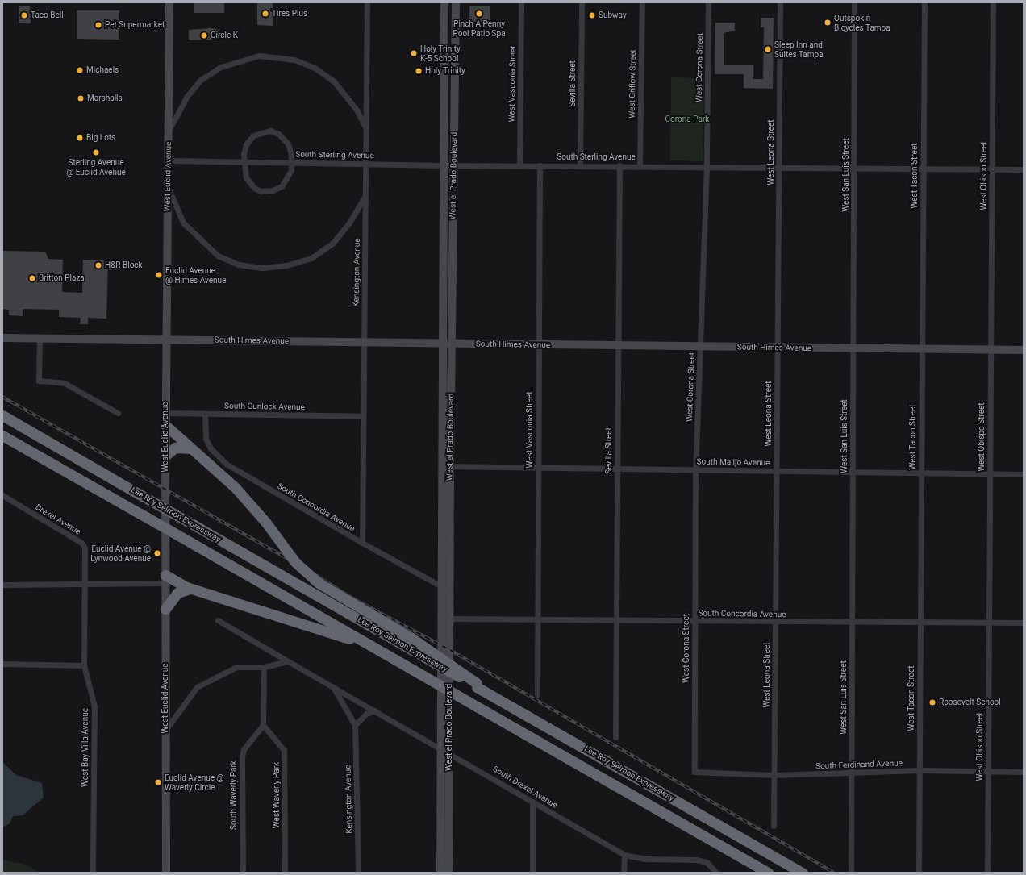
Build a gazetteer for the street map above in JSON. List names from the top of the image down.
{
  "streets": {
    "highway": ["Lee Roy Selmon Expressway"],
    "street": [
      "West Corona Street",
      "West Vasconia Street",
      "Sevilla Street",
      "West Griflow Street",
      "West Leona Street",
      "South Sterling Avenue",
      "West San Luis Street",
      "West el Prado Boulevard",
      "West Tacon Street",
      "West Obispo Street",
      "West Euclid Avenue",
      "Kensington Avenue",
      "South Himes Avenue",
      "South Gunlock Avenue",
      "South Malijo Avenue",
      "South Concordia Avenue",
      "Drexel Avenue",
      "West Bay Villa Avenue",
      "South Ferdinand Avenue",
      "South Drexel Avenue",
      "South Waverly Park",
      "West Waverly Park"
    ]
  },
  "crossings": [
    ["West Corona Street", "South Sterling Avenue"],
    ["West Corona Street", "South Himes Avenue"],
    ["West Corona Street", "South Malijo Avenue"],
    ["West Corona Street", "South Concordia Avenue"],
    ["West Corona Street", "South Ferdinand Avenue"],
    ["West Vasconia Street", "South Sterling Avenue"],
    ["West Vasconia Street", "South Himes Avenue"],
    ["West Vasconia Street", "South Malijo Avenue"],
    ["West Vasconia Street", "South Concordia Avenue"],
    ["Sevilla Street", "South Sterling Avenue"],
    ["Sevilla Street", "South Himes Avenue"],
    ["Sevilla Street", "South Malijo Avenue"],
    ["Sevilla Street", "South Concordia Avenue"],
    ["West Griflow Street", "South Sterling Avenue"],
    ["West Leona Street", "South Sterling Avenue"],
    ["West Leona Street", "South Himes Avenue"],
    ["West Leona Street", "South Malijo Avenue"],
    ["West Leona Street", "South Concordia Avenue"],
    ["West Leona Street", "South Ferdinand Avenue"],
    ["South Sterling Avenue", "West San Luis Street"],
    ["South Sterling Avenue", "West el Prado Boulevard"],
    ["South Sterling Avenue", "West Tacon Street"],
    ["South Sterling Avenue", "West Obispo Street"],
    ["South Sterling Avenue", "West Euclid Avenue"],
    ["South Sterling Avenue", "Kensington Avenue"],
    ["West San Luis Street", "South Himes Avenue"],
    ["West San Luis Street", "South Malijo Avenue"],
    ["West San Luis Street", "South Concordia Avenue"],
    ["West San Luis Street", "South Ferdinand Avenue"],
    ["West el Prado Boulevard", "South Himes Avenue"],
    ["West el Prado Boulevard", "South Malijo Avenue"],
    ["West el Prado Boulevard", "South Concordia Avenue"],
    ["West el Prado Boulevard", "South Drexel Avenue"],
    ["West Tacon Street", "South Himes Avenue"],
    ["West Tacon Street", "South Malijo Avenue"],
    ["West Tacon Street", "South Concordia Avenue"],
    ["West Tacon Street", "South Ferdinand Avenue"],
    ["West Obispo Street", "South Himes Avenue"],
    ["West Obispo Street", "South Malijo Avenue"],
    ["West Obispo Street", "South Concordia Avenue"],
    ["West Obispo Street", "South Ferdinand Avenue"],
    ["West Euclid Avenue", "South Himes Avenue"],
    ["West Euclid Avenue", "South Gunlock Avenue"],
    ["Kensington Avenue", "South Himes Avenue"],
    ["Kensington Avenue", "South Gunlock Avenue"],
    ["Kensington Avenue", "South Concordia Avenue"],
    ["Kensington Avenue", "South Drexel Avenue"],
    ["South Gunlock Avenue", "South Concordia Avenue"],
    ["Drexel Avenue", "West Bay Villa Avenue"],
    ["South Waverly Park", "West Waverly Park"]
  ],
  "parks": ["Corona Park"],
  "places": [
    "Tires Plus",
    "Pinch A Penny Pool Patio Spa",
    "Taco Bell",
    "Subway",
    "Outspokin Bicycles Tampa",
    "Pet Supermarket",
    "Circle K",
    "Sleep Inn and Suites Tampa",
    "Holy Trinity K-5 School",
    "Michaels",
    "Holy Trinity",
    "Marshalls",
    "Big Lots",
    "Sterling Avenue @ Euclid Avenue",
    "H&R Block",
    "Euclid Avenue @ Himes Avenue",
    "Britton Plaza",
    "Euclid Avenue @ Lynwood Avenue",
    "Roosevelt School",
    "Euclid Avenue @ Waverly Circle"
  ]
}
